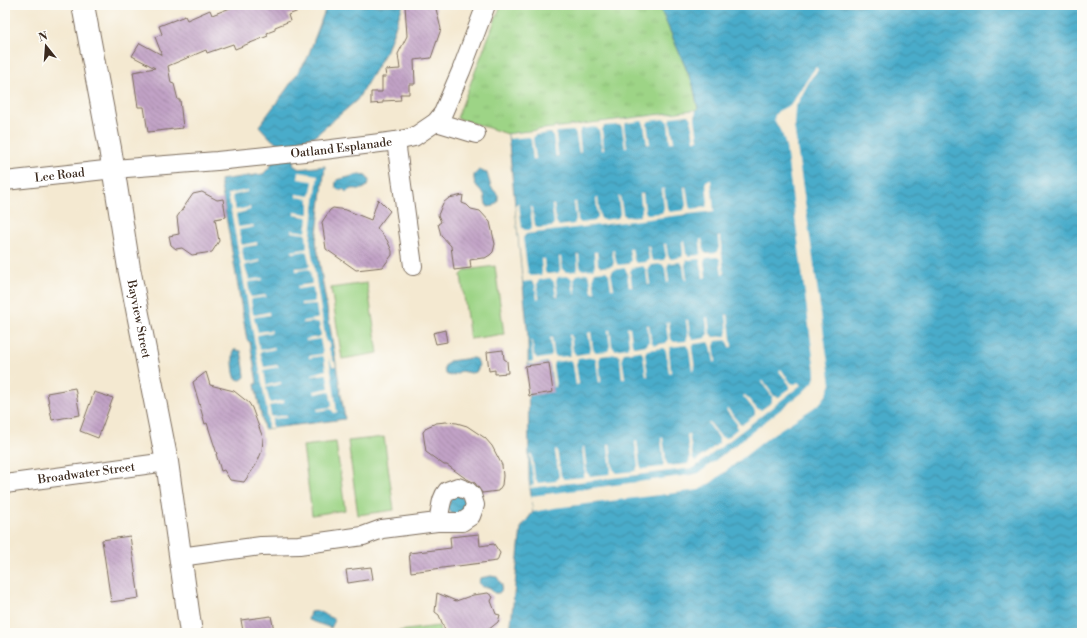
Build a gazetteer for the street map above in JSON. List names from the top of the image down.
{
  "streets": {
    "main road": ["Bayview Street"],
    "street": ["Oatland Esplanade", "Lee Road", "Broadwater Street"]
  },
  "crossings": [
    ["Oatland Esplanade", "Lee Road"],
    ["Oatland Esplanade", "Bayview Street"],
    ["Lee Road", "Bayview Street"],
    ["Bayview Street", "Broadwater Street"]
  ],
  "north": "top"
}
